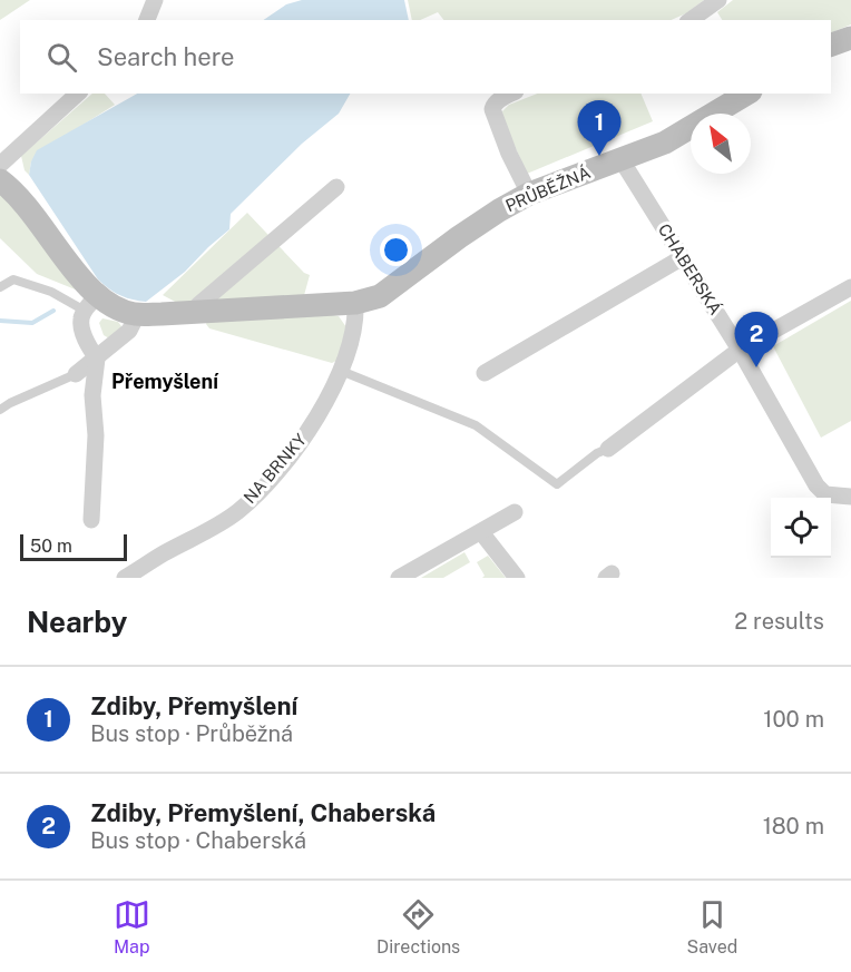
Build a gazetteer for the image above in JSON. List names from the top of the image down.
{
  "streets": {
    "street": ["PRŮBĚŽNÁ", "CHABERSKÁ", "NA BRNKY"]
  },
  "crossings": [
    ["PRŮBĚŽNÁ", "CHABERSKÁ"],
    ["PRŮBĚŽNÁ", "NA BRNKY"]
  ],
  "districts": ["Přemyšlení"],
  "scale_bar": "50 m",
  "north": "top left",
  "page": {
    "search": "Search here",
    "pins": ["1", "2"],
    "scale": "50 m",
    "heading": ["Nearby", "2 results"],
    "list": [
      {
        "mark": "1",
        "name": "Zdiby, Přemyšlení",
        "note": "Bus stop · Průběžná",
        "value": "100 m"
      },
      {
        "mark": "2",
        "name": "Zdiby, Přemyšlení, Chaberská",
        "note": "Bus stop · Chaberská",
        "value": "180 m"
      }
    ],
    "nav": ["Map", "Directions", "Saved"]
  }
}
